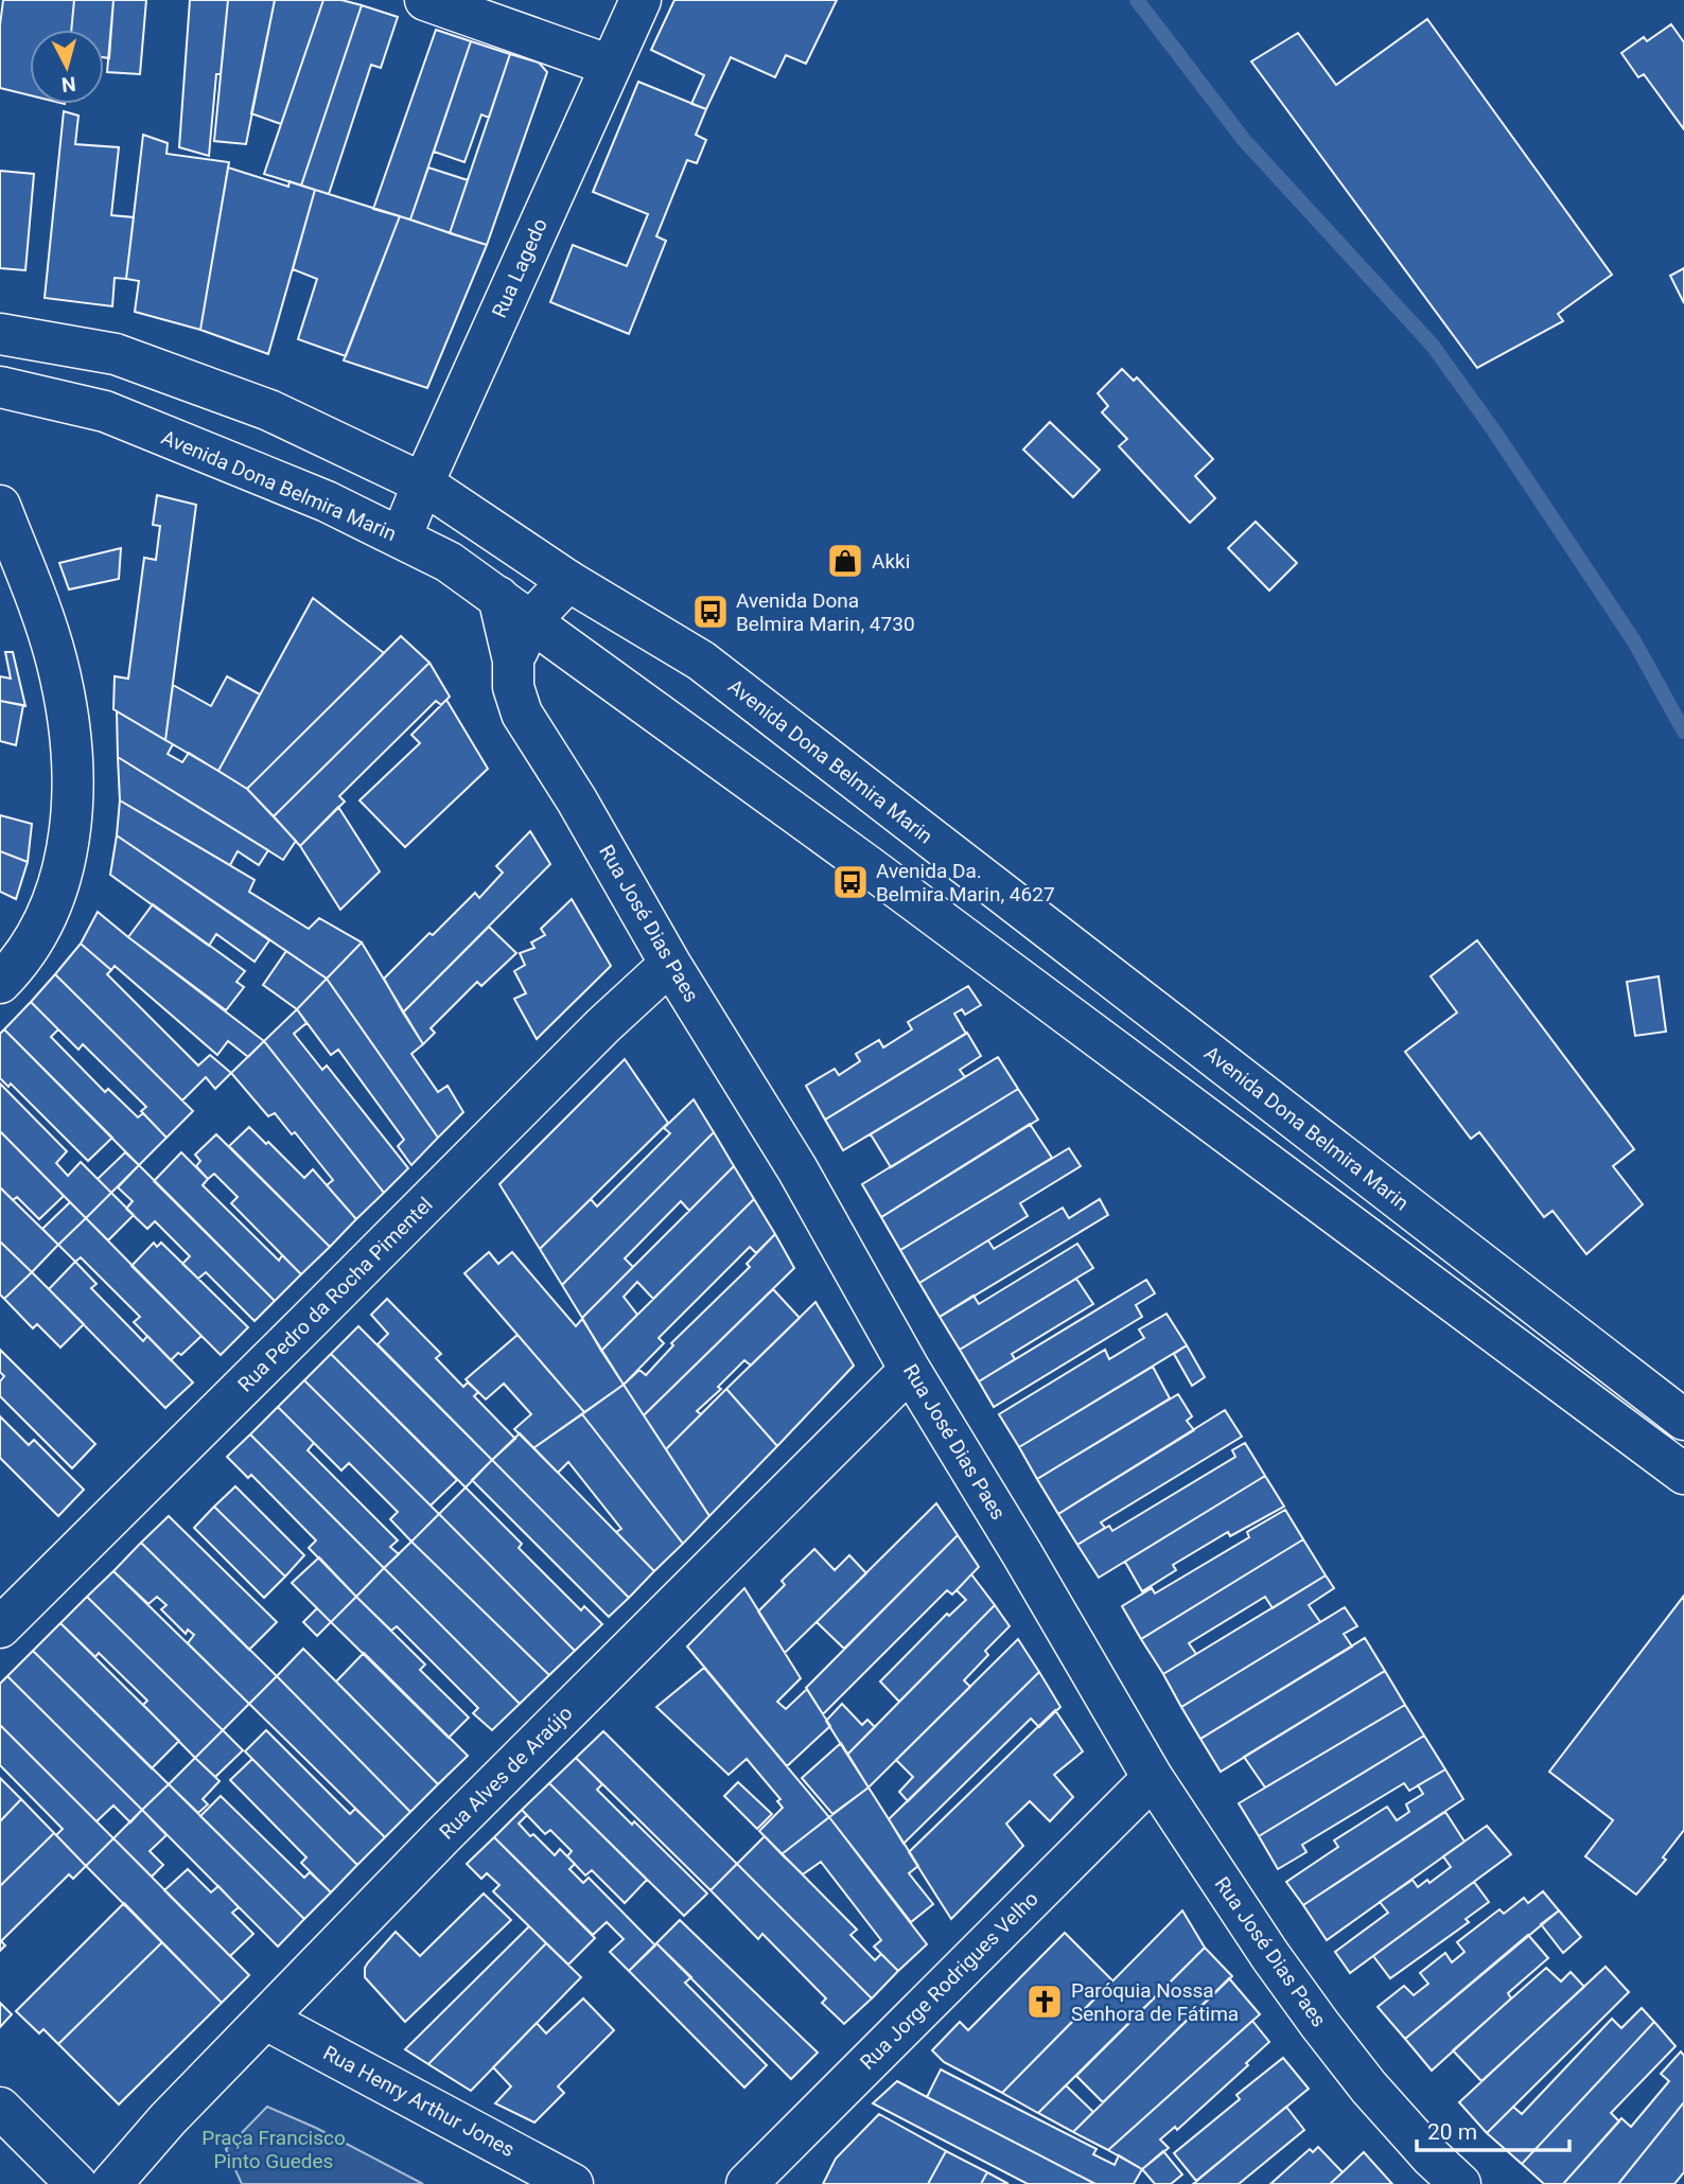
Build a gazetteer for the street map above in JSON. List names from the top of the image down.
{
  "streets": {
    "street": [
      "Rua Lagedo",
      "Avenida Dona Belmira Marin",
      "Rua José Dias Paes",
      "Rua Pedro da Rocha Pimentel",
      "Rua Alves de Araújo",
      "Rua Jorge Rodrigues Velho",
      "Rua Henry Arthur Jones"
    ]
  },
  "crossings": [
    ["Rua Lagedo", "Avenida Dona Belmira Marin"],
    ["Avenida Dona Belmira Marin", "Rua José Dias Paes"],
    ["Rua José Dias Paes", "Rua Pedro da Rocha Pimentel"],
    ["Rua José Dias Paes", "Rua Alves de Araújo"],
    ["Rua José Dias Paes", "Rua Jorge Rodrigues Velho"],
    ["Rua Alves de Araújo", "Rua Henry Arthur Jones"]
  ],
  "parks": ["Praça Francisco Pinto Guedes"],
  "places": {
    "shop": ["Akki"],
    "bus stop": ["Avenida Dona Belmira Marin, 4730", "Avenida Da. Belmira Marin, 4627"],
    "church": ["Paróquia Nossa Senhora de Fátima"]
  },
  "scale_bar": "20 m",
  "north": "bottom"
}
